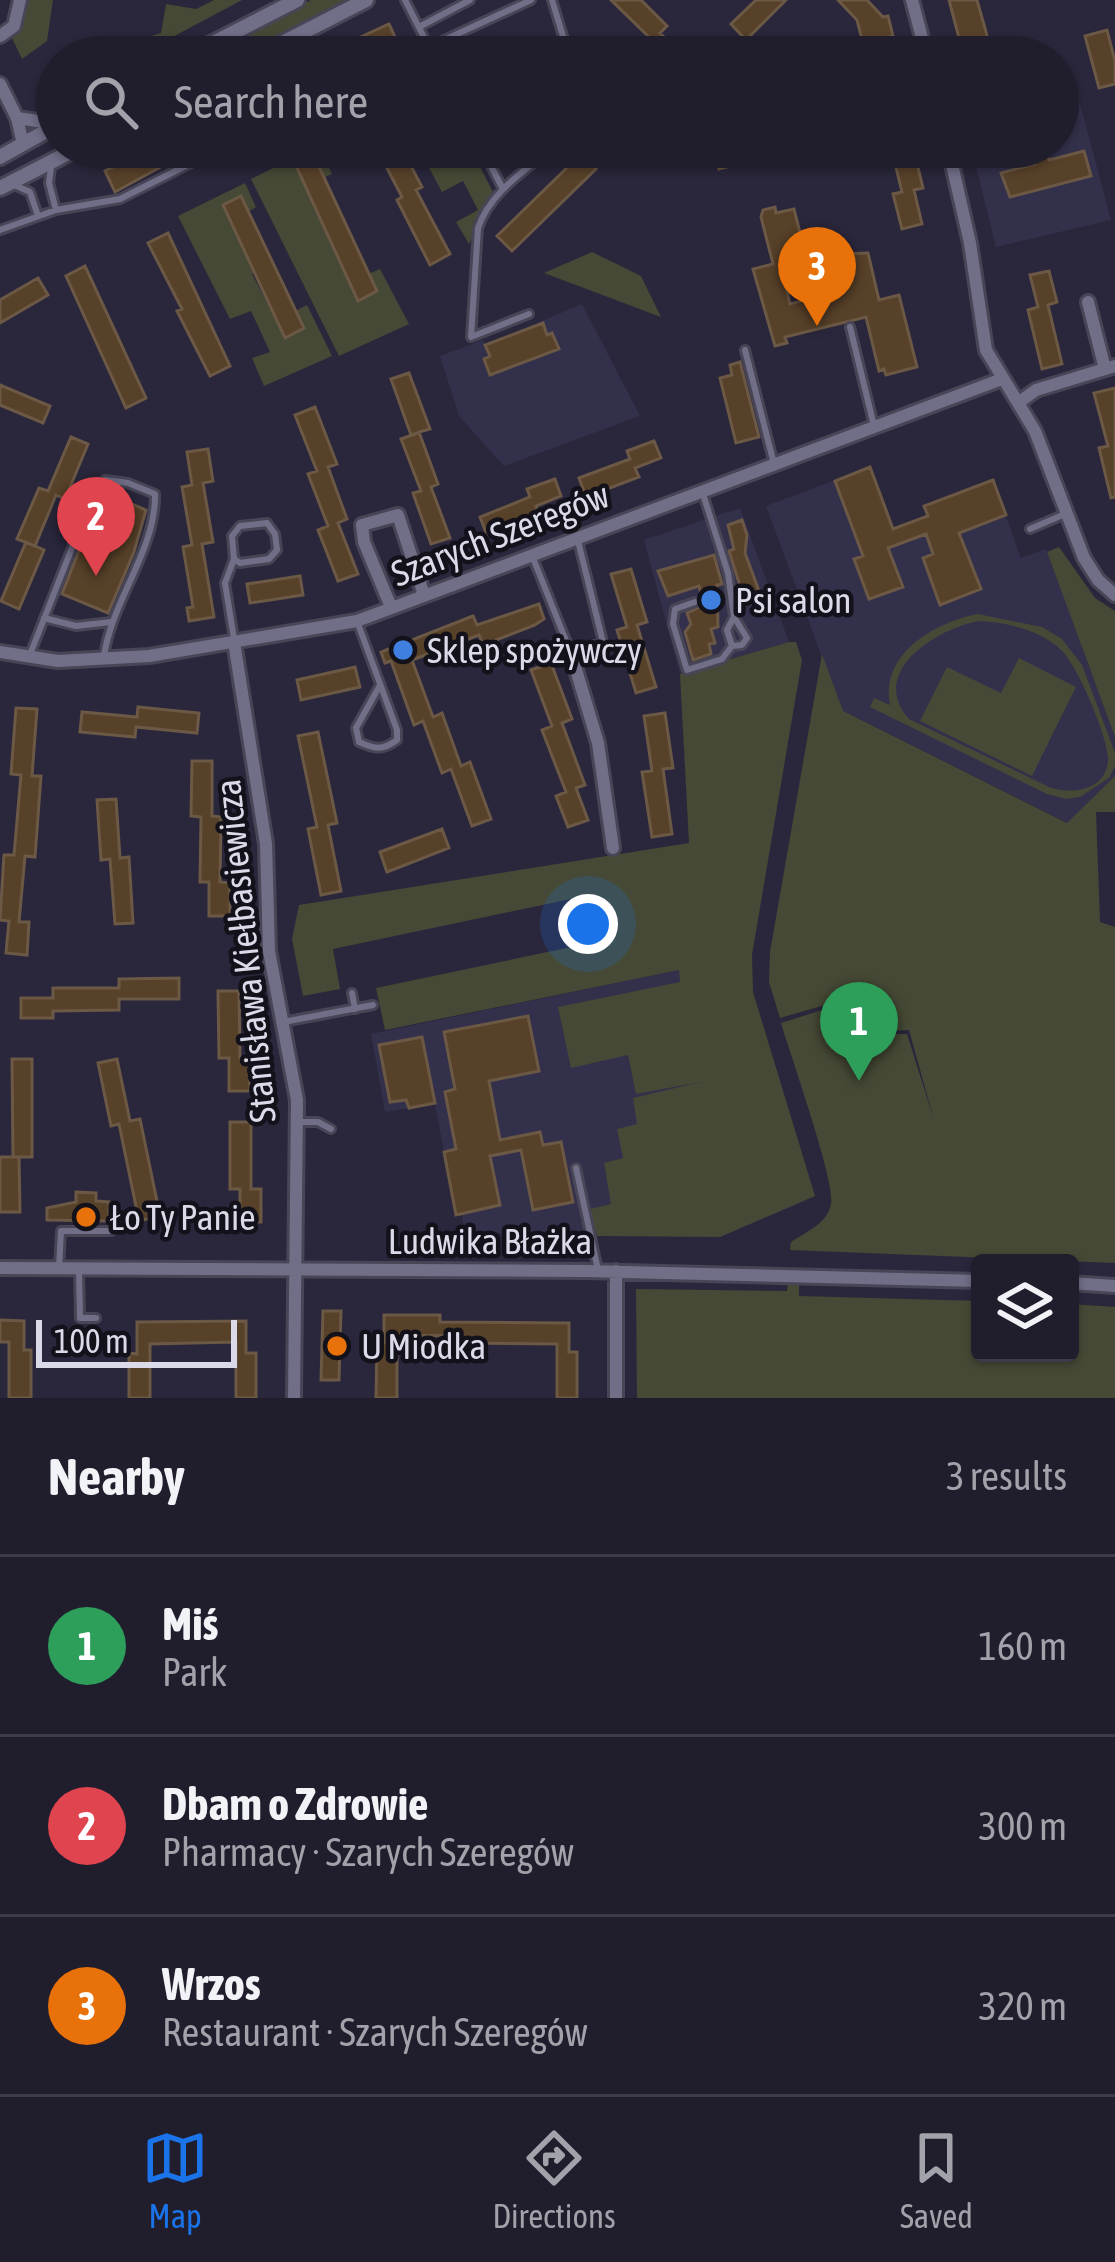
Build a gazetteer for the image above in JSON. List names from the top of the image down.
{
  "streets": {
    "street": ["Szarych Szeregów", "Stanisława Kiełbasiewicza", "Ludwika Błażka"]
  },
  "crossings": [
    ["Szarych Szeregów", "Stanisława Kiełbasiewicza"],
    ["Stanisława Kiełbasiewicza", "Ludwika Błażka"]
  ],
  "places": [
    "Psi salon",
    "Sklep spożywczy",
    "Ło Ty Panie",
    "U Miodka"
  ],
  "scale_bar": "100 m",
  "page": {
    "search": "Search here",
    "pins": ["3", "2", "1"],
    "scale": "100 m",
    "heading": ["Nearby", "3 results"],
    "list": [
      {
        "mark": "1",
        "name": "Miś",
        "note": "Park",
        "value": "160 m"
      },
      {
        "mark": "2",
        "name": "Dbam o Zdrowie",
        "note": "Pharmacy · Szarych Szeregów",
        "value": "300 m"
      },
      {
        "mark": "3",
        "name": "Wrzos",
        "note": "Restaurant · Szarych Szeregów",
        "value": "320 m"
      }
    ],
    "nav": ["Map", "Directions", "Saved"]
  }
}
